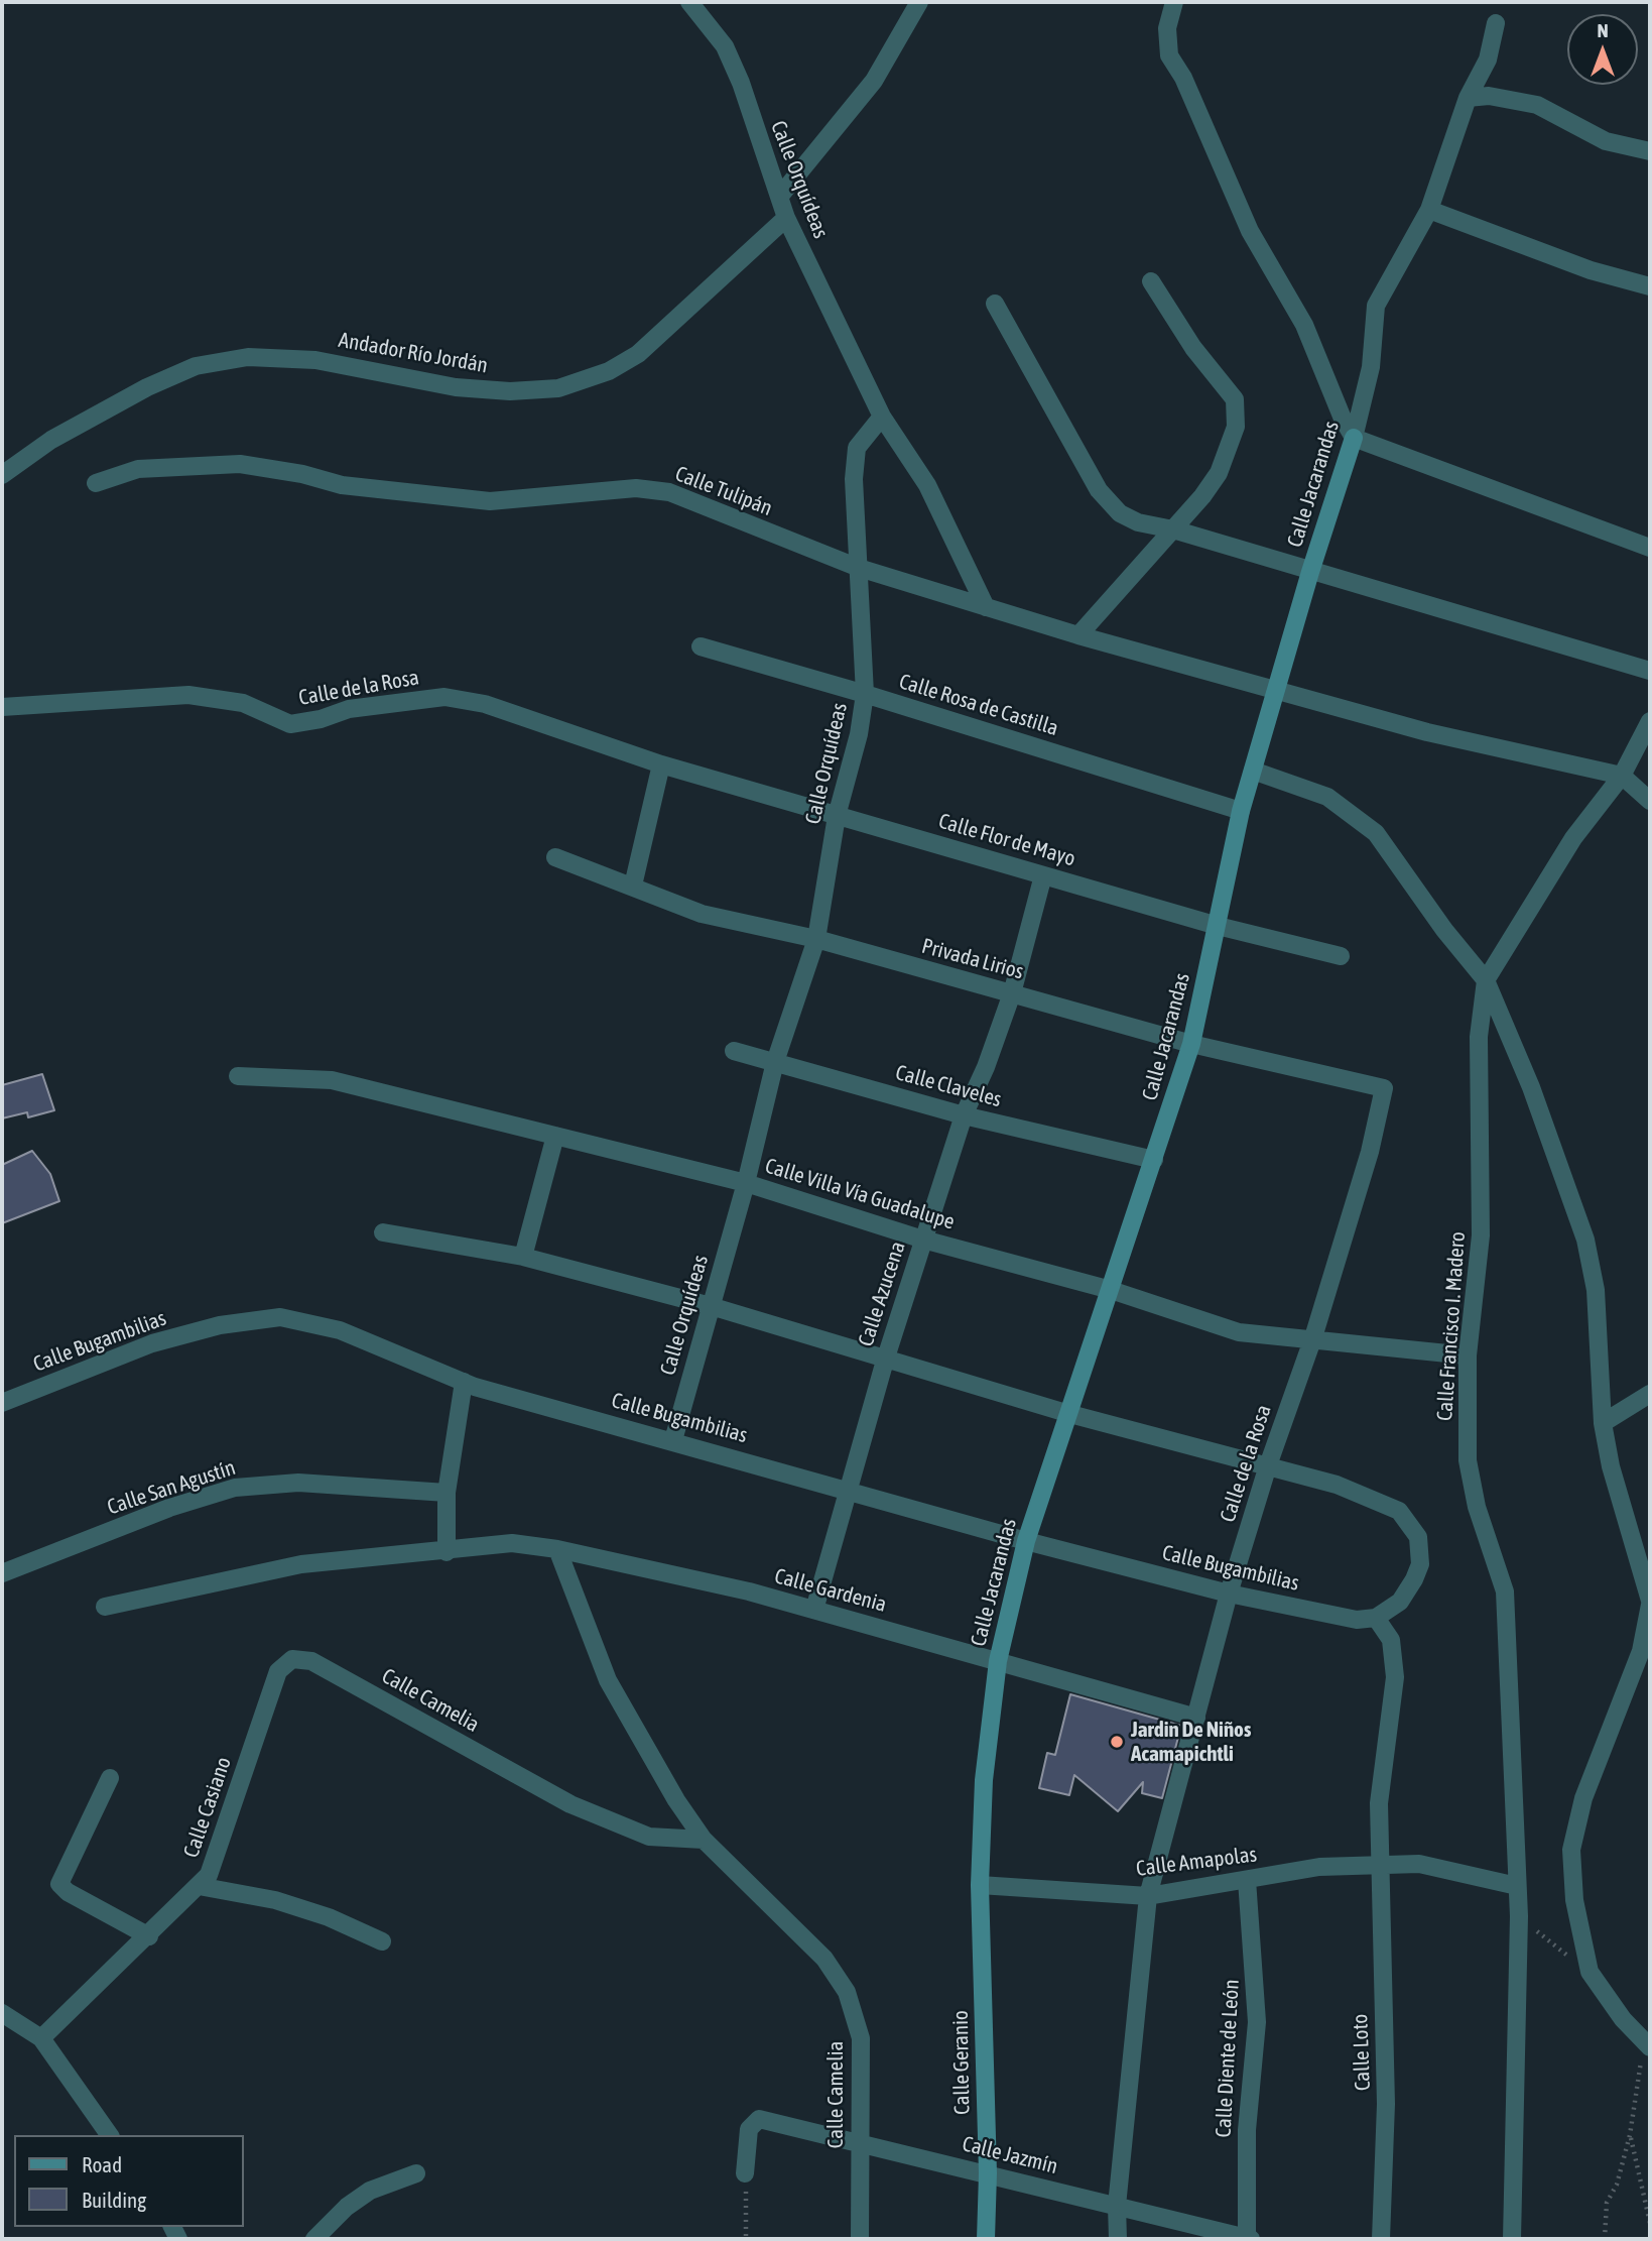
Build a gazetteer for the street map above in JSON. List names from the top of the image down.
{
  "streets": {
    "street": [
      "Calle Orquídeas",
      "Andador Río Jordán",
      "Calle Jacarandas",
      "Calle Tulipán",
      "Calle de la Rosa",
      "Calle Rosa de Castilla",
      "Calle Flor de Mayo",
      "Privada Lirios",
      "Calle Claveles",
      "Calle Villa Vía Guadalupe",
      "Calle Azucena",
      "Calle Francisco I. Madero",
      "Calle Bugambilias",
      "Calle San Agustín",
      "Calle Gardenia",
      "Calle Camelia",
      "Calle Casiano",
      "Calle Amapolas",
      "Calle Loto",
      "Calle Diente de León",
      "Calle Geranio",
      "Calle Jazmín"
    ]
  },
  "crossings": [
    ["Calle Orquídeas", "Andador Río Jordán"],
    ["Calle Orquídeas", "Calle Tulipán"],
    ["Calle Orquídeas", "Calle Rosa de Castilla"],
    ["Calle Orquídeas", "Calle Flor de Mayo"],
    ["Calle Orquídeas", "Privada Lirios"],
    ["Calle Orquídeas", "Calle Claveles"],
    ["Calle Orquídeas", "Calle Villa Vía Guadalupe"],
    ["Calle Orquídeas", "Calle Bugambilias"],
    ["Calle Jacarandas", "Calle Tulipán"],
    ["Calle Jacarandas", "Calle Rosa de Castilla"],
    ["Calle Jacarandas", "Calle Flor de Mayo"],
    ["Calle Jacarandas", "Privada Lirios"],
    ["Calle Jacarandas", "Calle Claveles"],
    ["Calle Jacarandas", "Calle Villa Vía Guadalupe"],
    ["Calle Jacarandas", "Calle Bugambilias"],
    ["Calle Jacarandas", "Calle Gardenia"],
    ["Calle Jacarandas", "Calle Amapolas"],
    ["Calle Jacarandas", "Calle Geranio"],
    ["Calle Tulipán", "Calle Francisco I. Madero"],
    ["Calle de la Rosa", "Calle Flor de Mayo"],
    ["Calle de la Rosa", "Privada Lirios"],
    ["Calle de la Rosa", "Calle Villa Vía Guadalupe"],
    ["Calle de la Rosa", "Calle Bugambilias"],
    ["Calle de la Rosa", "Calle Gardenia"],
    ["Calle de la Rosa", "Calle Amapolas"],
    ["Calle de la Rosa", "Calle Jazmín"],
    ["Calle Flor de Mayo", "Calle Azucena"],
    ["Privada Lirios", "Calle Azucena"],
    ["Calle Claveles", "Calle Azucena"],
    ["Calle Villa Vía Guadalupe", "Calle Azucena"],
    ["Calle Villa Vía Guadalupe", "Calle Francisco I. Madero"],
    ["Calle Azucena", "Calle Bugambilias"],
    ["Calle Azucena", "Calle Gardenia"],
    ["Calle Francisco I. Madero", "Calle Amapolas"],
    ["Calle Gardenia", "Calle Camelia"],
    ["Calle Camelia", "Calle Casiano"],
    ["Calle Camelia", "Calle Jazmín"],
    ["Calle Amapolas", "Calle Loto"],
    ["Calle Amapolas", "Calle Diente de León"],
    ["Calle Amapolas", "Calle Geranio"],
    ["Calle Diente de León", "Calle Jazmín"],
    ["Calle Geranio", "Calle Jazmín"]
  ],
  "places": ["Jardin De Niños Acamapichtli"],
  "legend": ["Road", "Building"],
  "north": "top"
}
